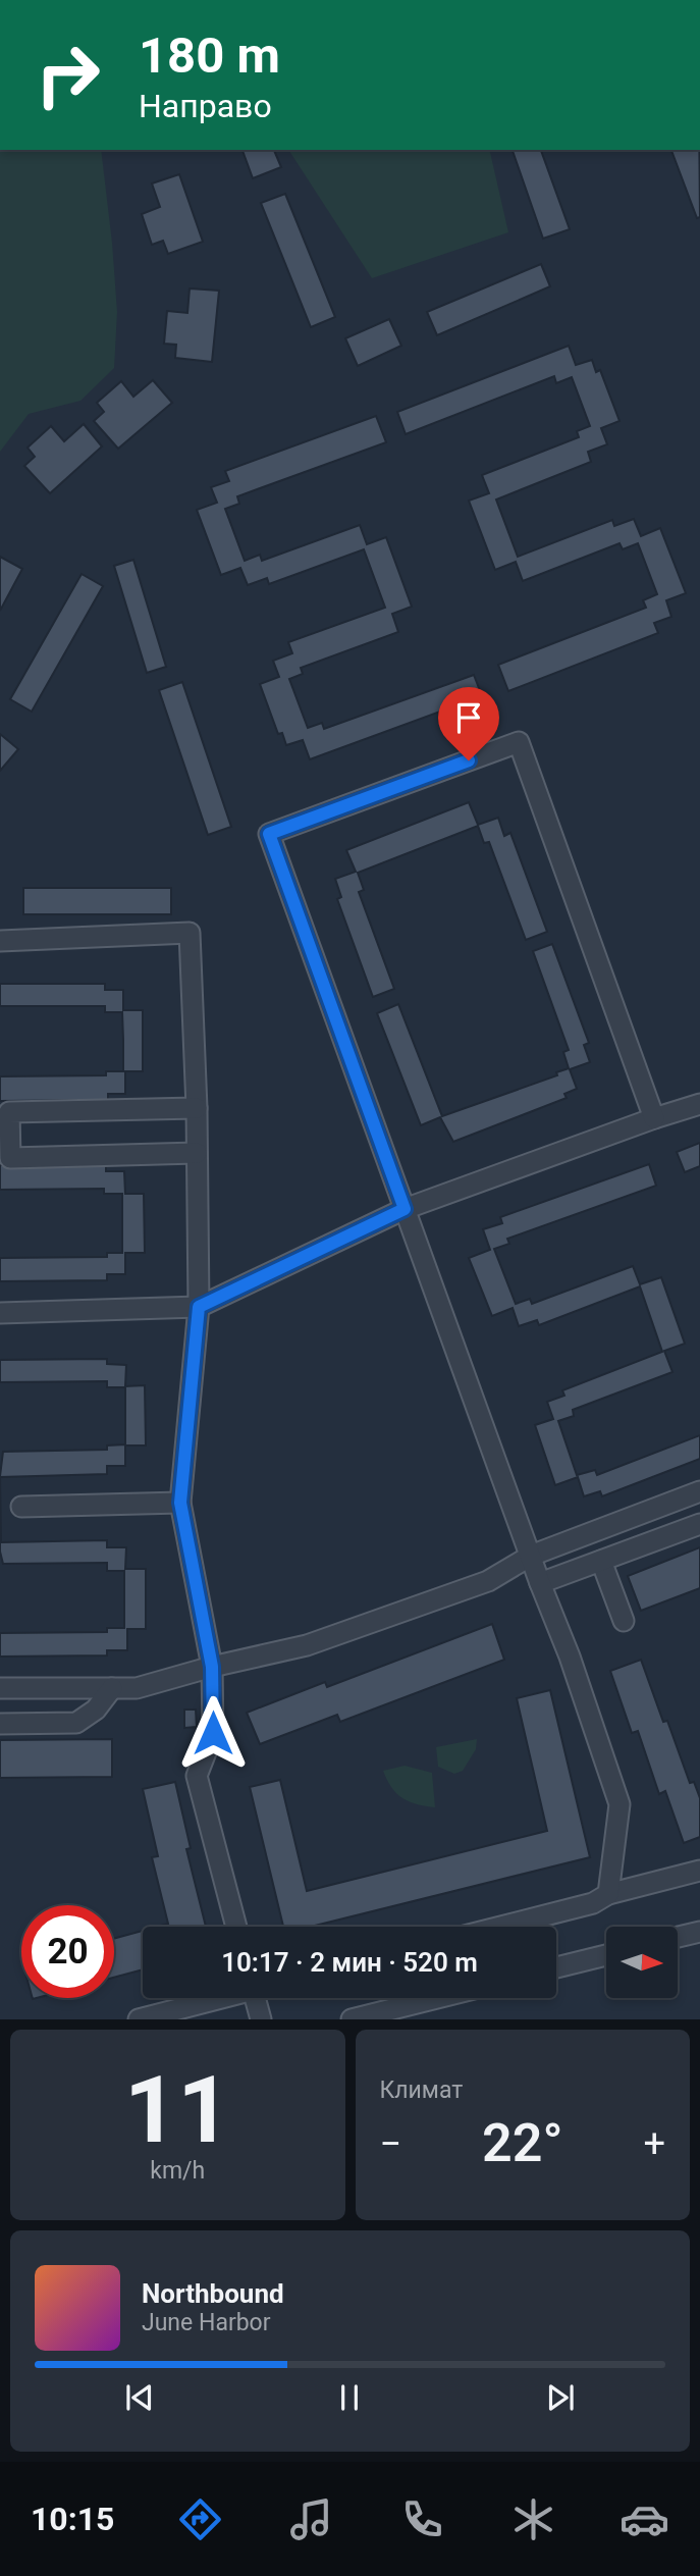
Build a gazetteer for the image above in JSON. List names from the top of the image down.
{
  "north": "right",
  "page": {
    "turn": ["180 m", "Направо"],
    "limit": "20",
    "trip": "10:17 · 2 мин · 520 m",
    "tile": [
      ["11", "km/h"],
      "Климат"
    ],
    "heat": ["−", "22°", "+"],
    "song": ["Northbound", "June Harbor"],
    "tabs": "10:15"
  }
}
